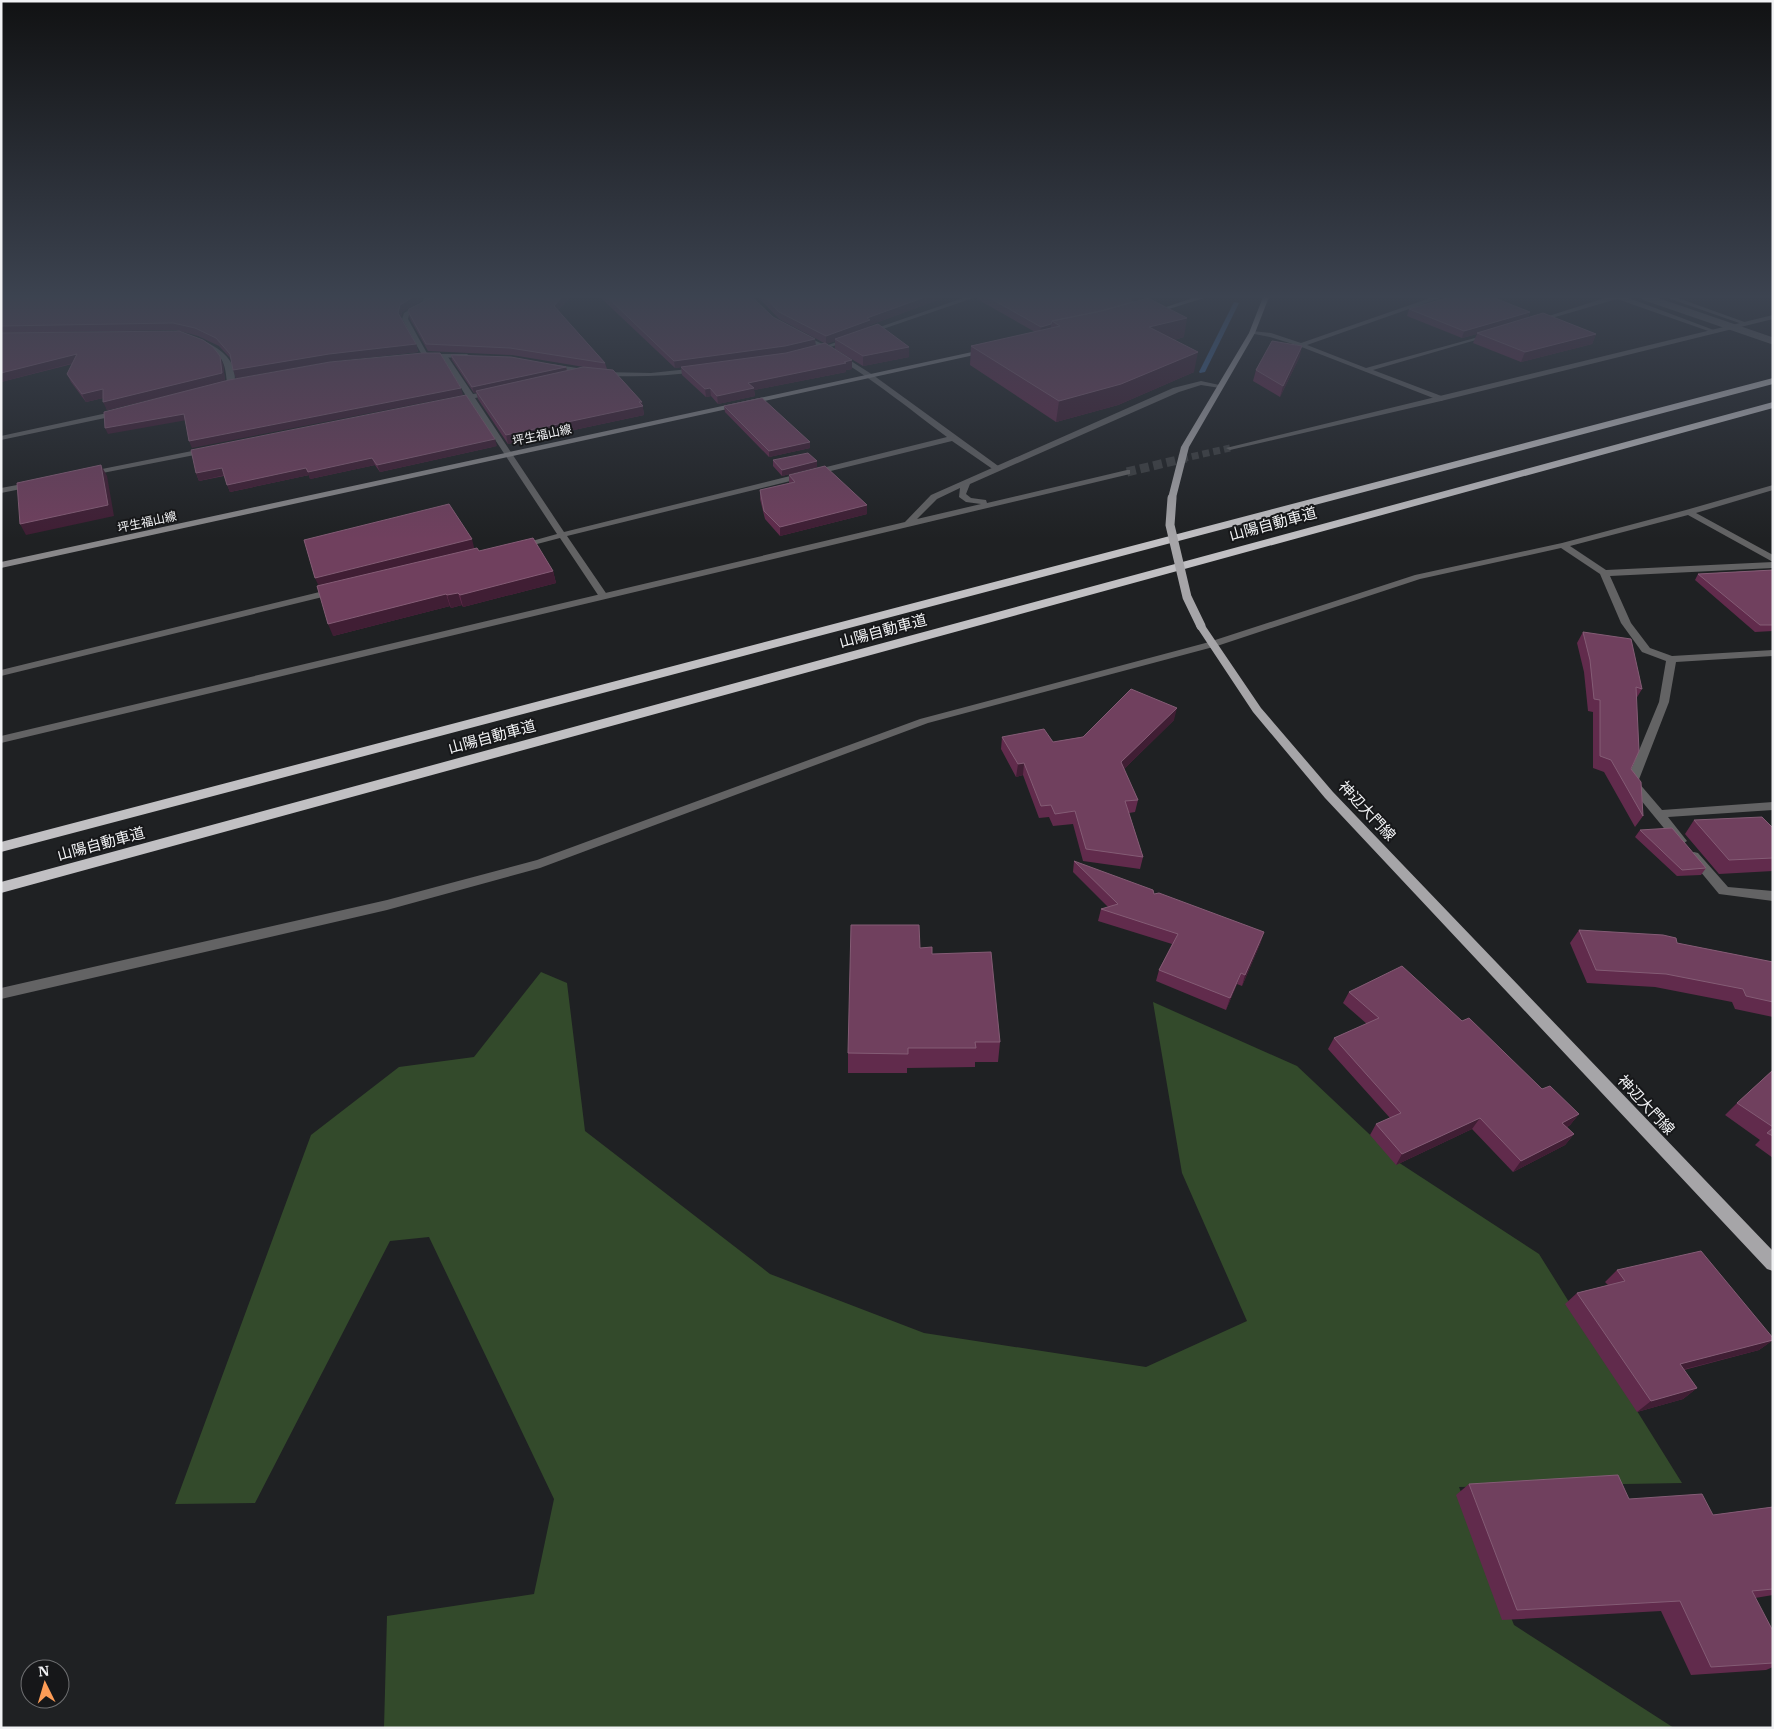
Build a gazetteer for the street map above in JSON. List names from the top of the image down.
{
  "streets": {
    "highway": ["山陽自動車道"],
    "main road": ["坪生福山線", "神辺大門線"]
  },
  "north": "top"
}
